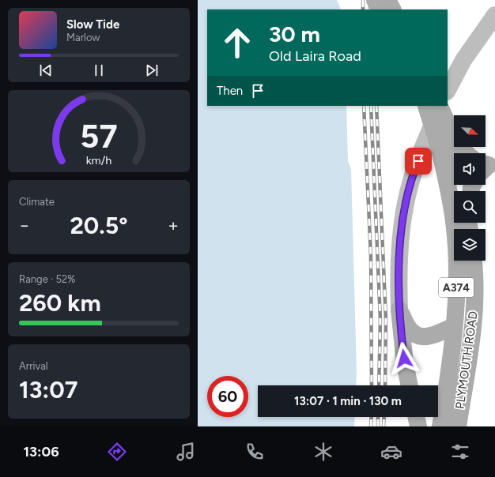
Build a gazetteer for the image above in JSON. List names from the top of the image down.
{
  "streets": {
    "main road": ["A374", "PLYMOUTH ROAD"]
  },
  "north": "bottom right",
  "page": {
    "turn": ["30 m", "Old Laira Road"],
    "song": ["Slow Tide", "Marlow"],
    "then": "Then",
    "tile": [
      "Climate",
      ["Range · 52%", "260 km"],
      ["Arrival", "13:07"]
    ],
    "heat": ["−", "20.5°", "+"],
    "limit": "60",
    "trip": "13:07 · 1 min · 130 m",
    "tabs": "13:06",
    "gauge": ["57", "km/h"]
  }
}
